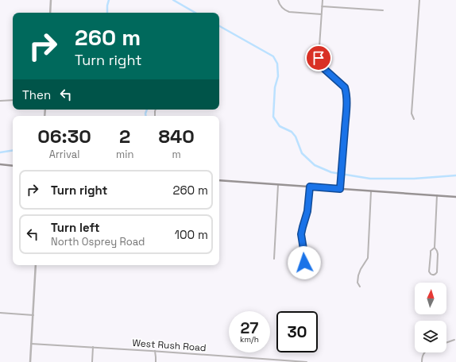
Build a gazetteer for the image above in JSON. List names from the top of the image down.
{
  "streets": {
    "street": ["West Rush Road"]
  },
  "north": "top",
  "page": {
    "turn": ["260 m", "Turn right"],
    "then": "Then",
    "eta": [
      "06:30",
      "Arrival",
      "2",
      "min",
      "840",
      "m"
    ],
    "list": [
      {
        "name": "Turn right",
        "value": "260 m"
      },
      {
        "name": "Turn left",
        "note": "North Osprey Road",
        "value": "100 m"
      }
    ],
    "speed": "27 km/h",
    "limit": "30"
  }
}
